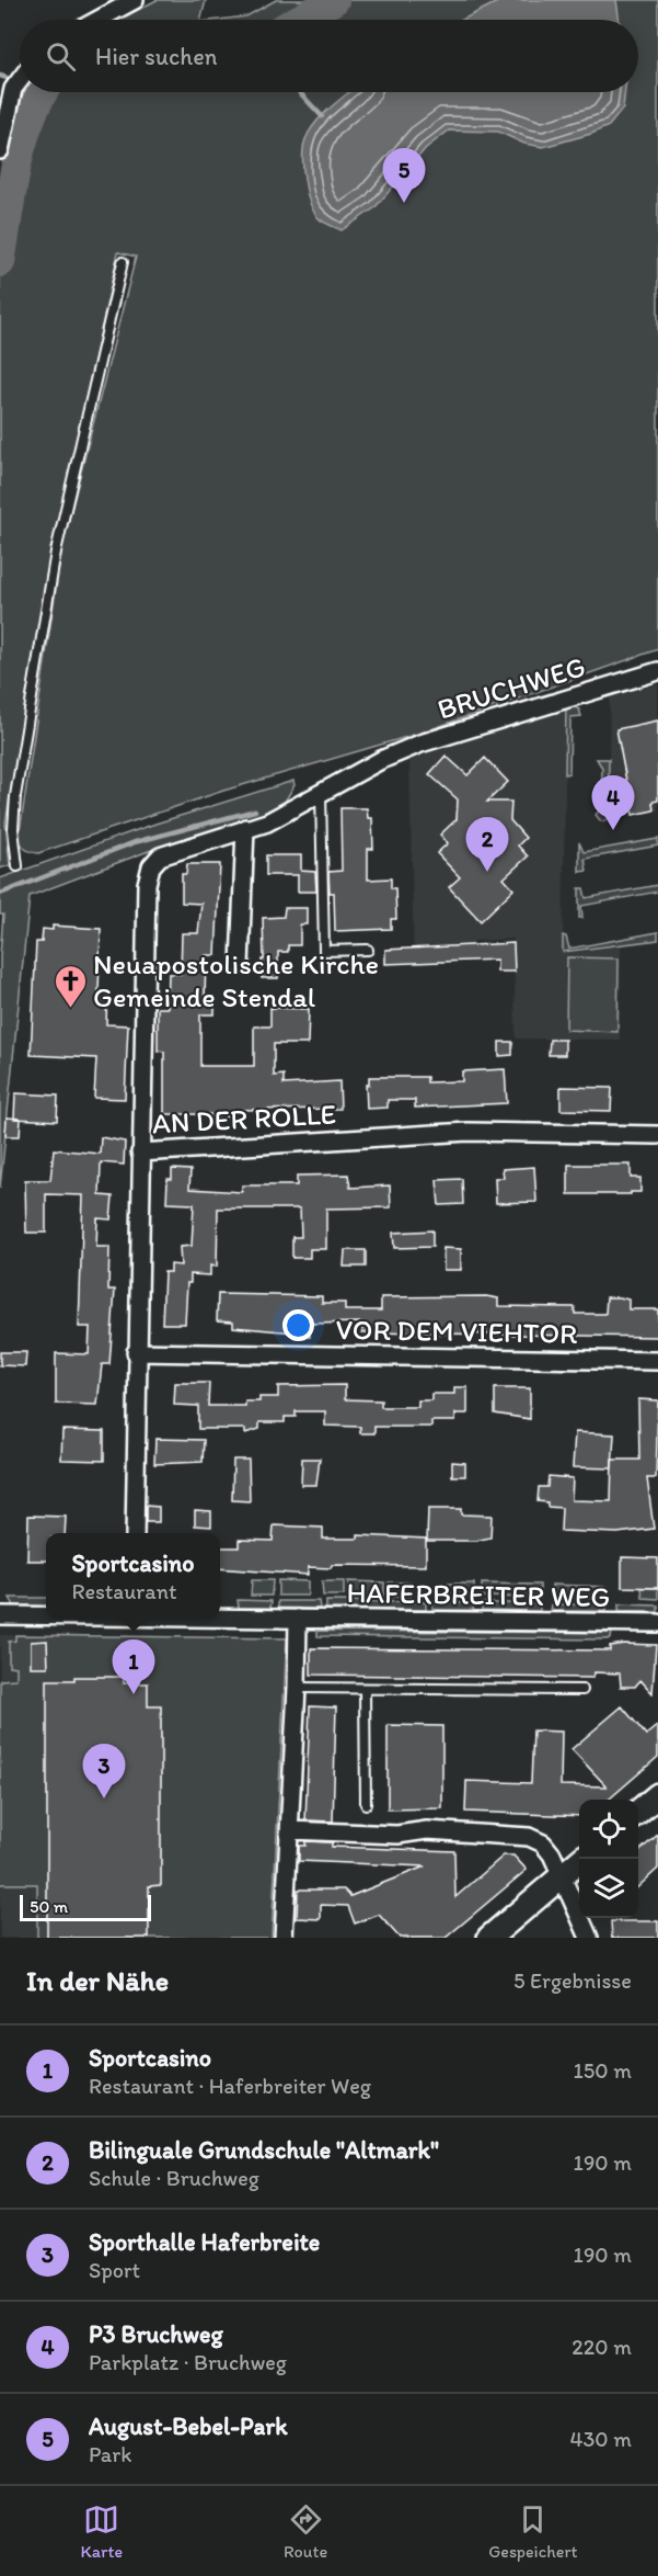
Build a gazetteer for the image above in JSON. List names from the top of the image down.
{
  "streets": {
    "street": [
      "BRUCHWEG",
      "AN DER ROLLE",
      "VOR DEM VIEHTOR",
      "HAFERBREITER WEG"
    ]
  },
  "crossings": [
    ["BRUCHWEG", "AN DER ROLLE"]
  ],
  "places": {
    "church": ["Neuapostolische Kirche Gemeinde Stendal"]
  },
  "scale_bar": "50 m",
  "page": {
    "search": "Hier suchen",
    "pins": [
      "5",
      "4",
      "2",
      "1",
      "3"
    ],
    "popup": ["Sportcasino", "Restaurant"],
    "scale": "50 m",
    "heading": ["In der Nähe", "5 Ergebnisse"],
    "list": [
      {
        "mark": "1",
        "name": "Sportcasino",
        "note": "Restaurant · Haferbreiter Weg",
        "value": "150 m"
      },
      {
        "mark": "2",
        "name": "Bilinguale Grundschule \"Altmark\"",
        "note": "Schule · Bruchweg",
        "value": "190 m"
      },
      {
        "mark": "3",
        "name": "Sporthalle Haferbreite",
        "note": "Sport",
        "value": "190 m"
      },
      {
        "mark": "4",
        "name": "P3 Bruchweg",
        "note": "Parkplatz · Bruchweg",
        "value": "220 m"
      },
      {
        "mark": "5",
        "name": "August-Bebel-Park",
        "note": "Park",
        "value": "430 m"
      }
    ],
    "nav": ["Karte", "Route", "Gespeichert"]
  }
}
